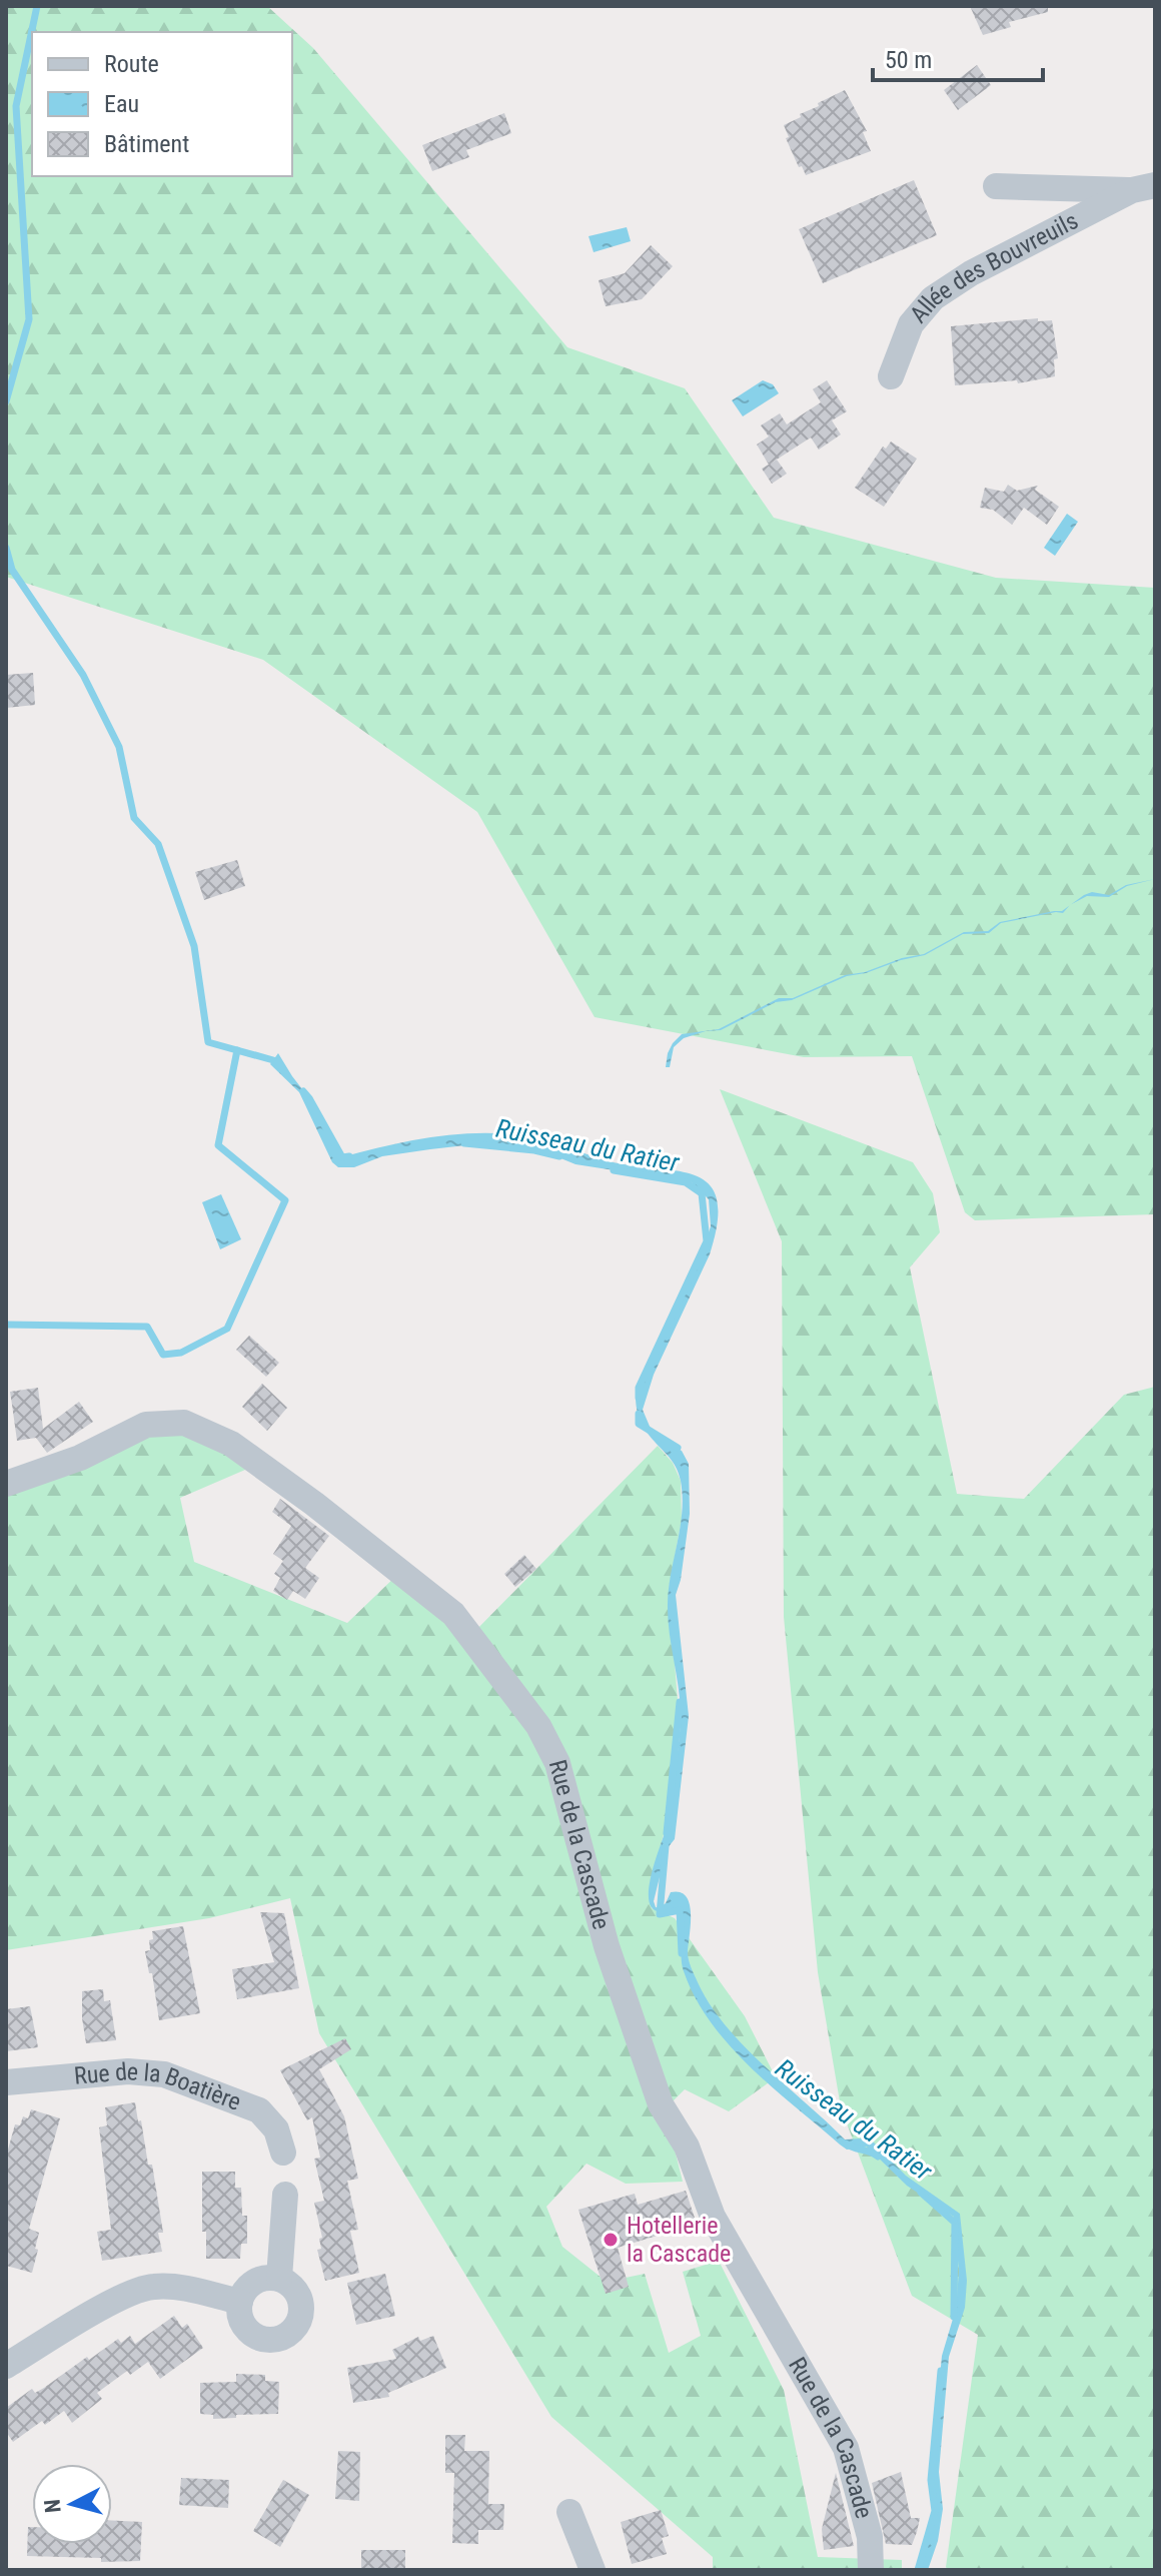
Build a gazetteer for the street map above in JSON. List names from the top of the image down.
{
  "streets": {
    "street": ["Allée des Bouvreuils", "Rue de la Cascade", "Rue de la Boatière"]
  },
  "water": ["Ruisseau du Ratier"],
  "places": ["Hotellerie la Cascade"],
  "legend": ["Route", "Eau", "Bâtiment"],
  "scale_bar": "50 m",
  "north": "left"
}
